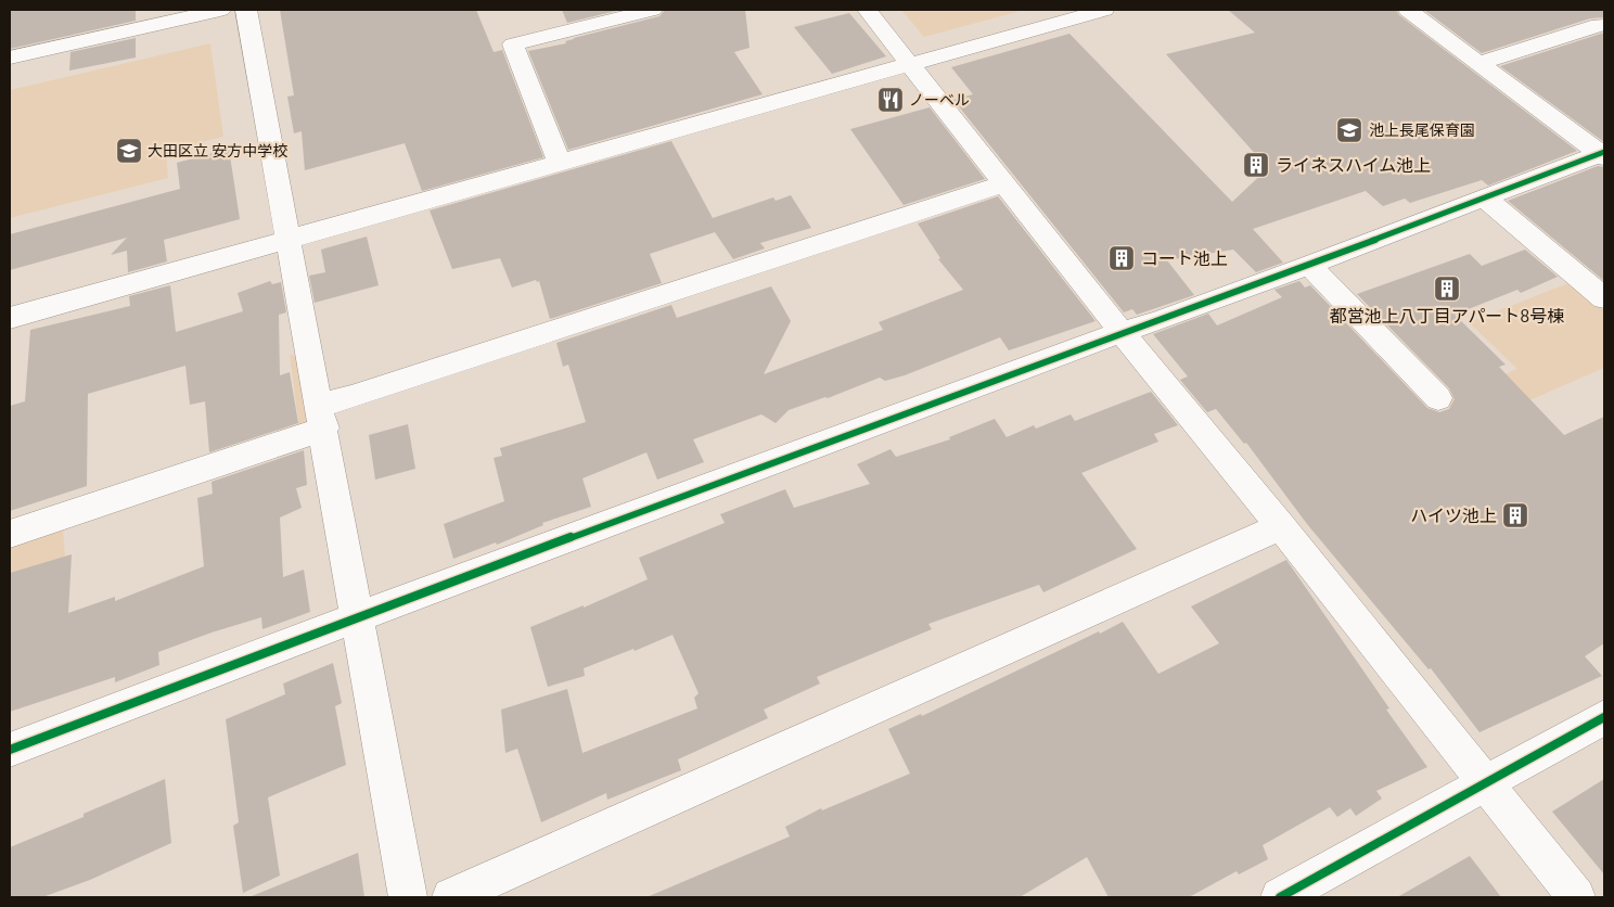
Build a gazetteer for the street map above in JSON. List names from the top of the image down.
{
  "places": {
    "restaurant": ["ノーベル"],
    "school or university": ["池上長尾保育園", "大田区立 安方中学校"],
    "building": [
      "ライネスハイム池上",
      "コート池上",
      "都営池上八丁目アパート8号棟",
      "ハイツ池上"
    ]
  }
}
